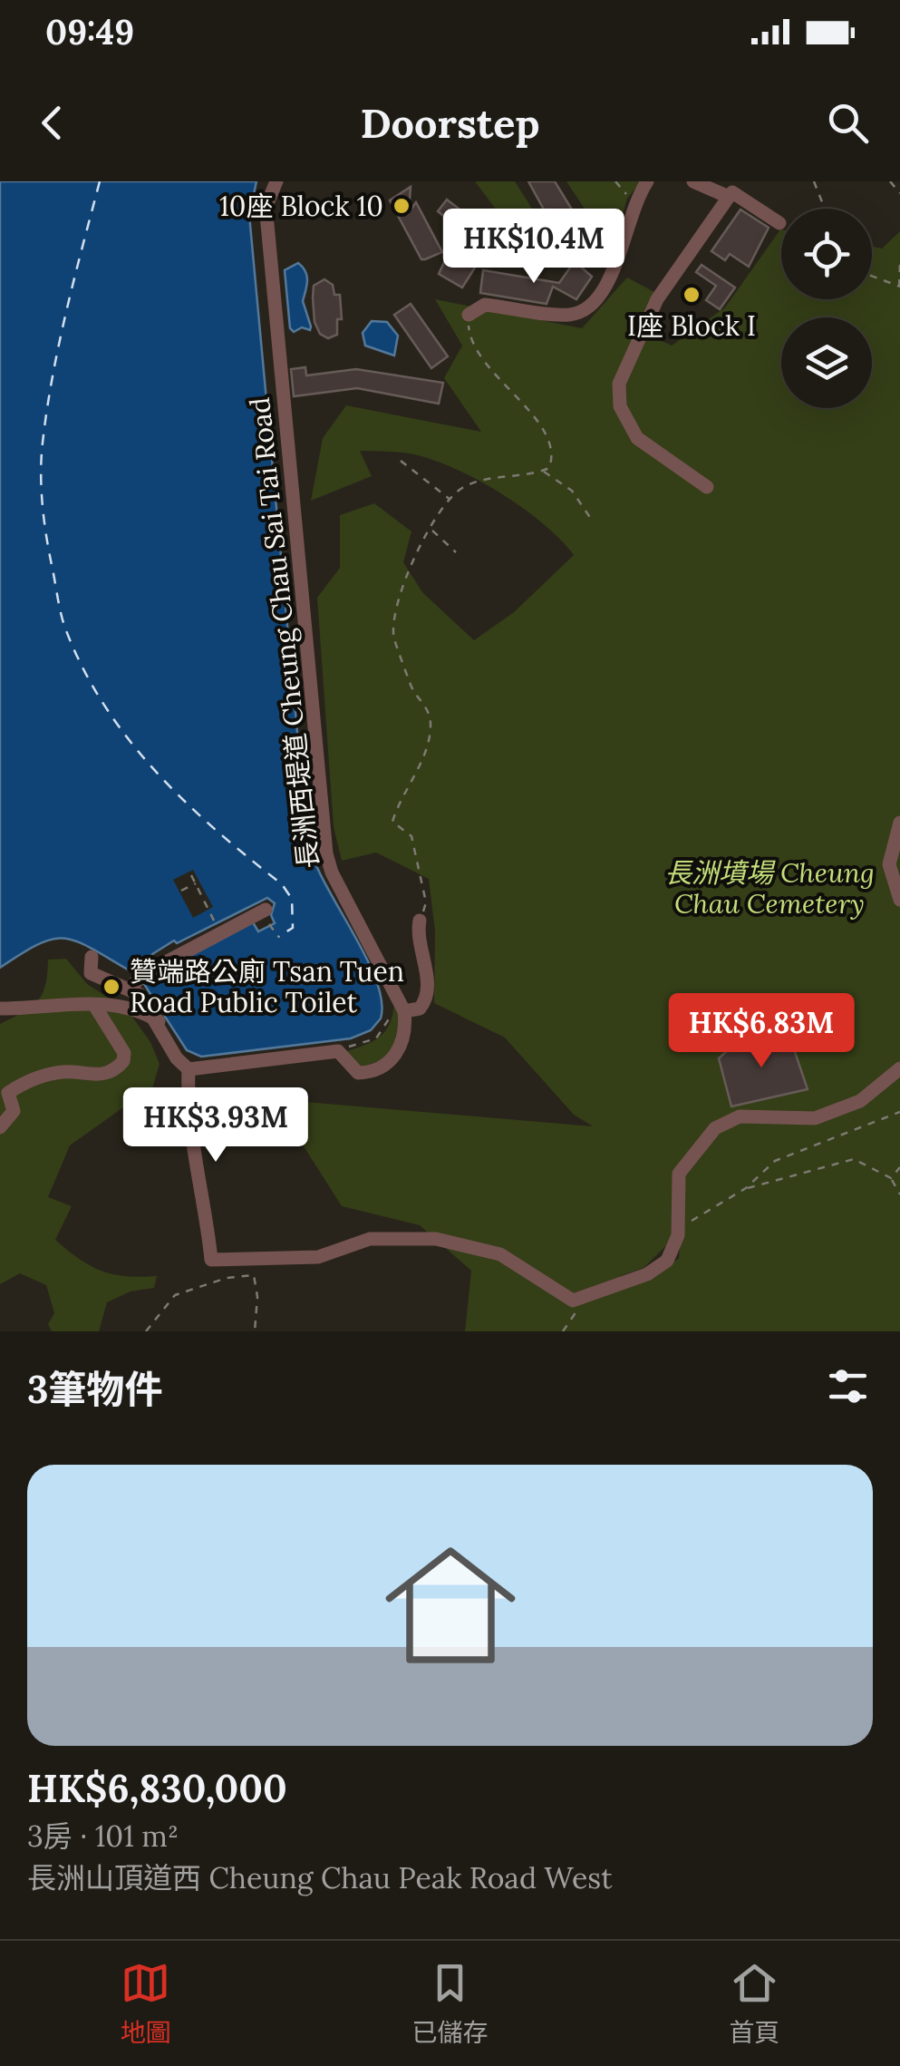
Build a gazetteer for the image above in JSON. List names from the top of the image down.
{
  "streets": {
    "street": ["長洲西堤道 Cheung Chau Sai Tai Road"]
  },
  "parks": ["長洲墳場 Cheung Chau Cemetery"],
  "places": ["10座 Block 10", "I座 Block I", "贊端路公廁 Tsan Tuen Road Public Toilet"],
  "page": {
    "status": "09:49",
    "header": "Doorstep",
    "price": ["HK$10.4M", "HK$6.83M", "HK$3.93M"],
    "heading": "3筆物件",
    "list": [
      {
        "name": "HK$6,830,000",
        "note": "3房 · 101 m² · 長洲山頂道西 Cheung Chau Peak Road West"
      }
    ],
    "tabs": ["地圖", "已儲存", "首頁"]
  }
}
